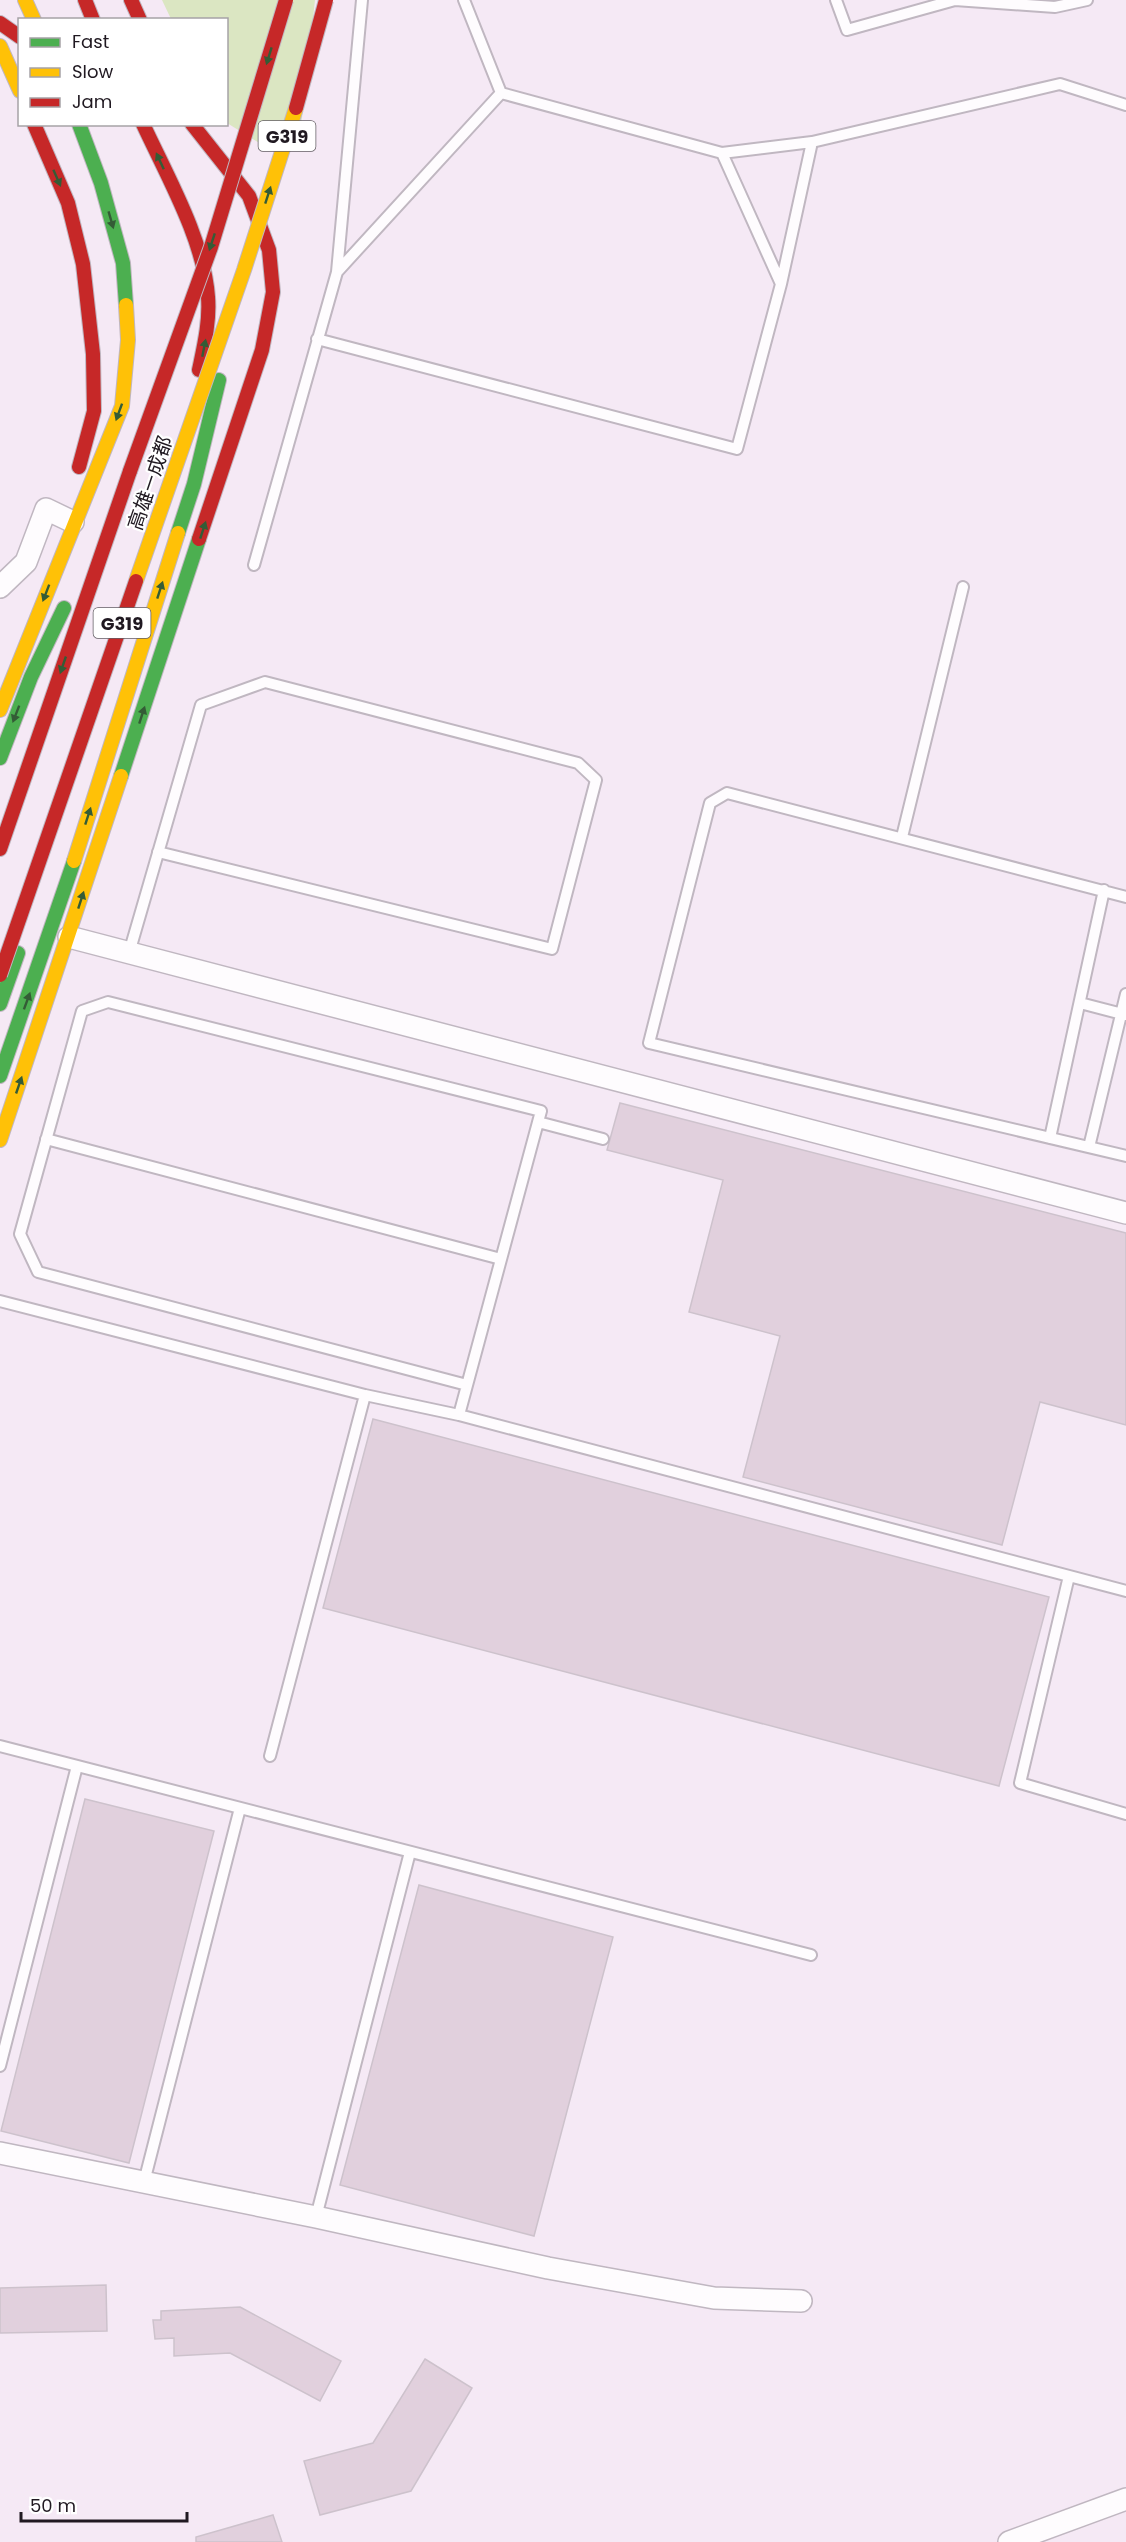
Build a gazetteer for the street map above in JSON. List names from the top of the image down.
{
  "streets": {
    "main road": ["G319", "高雄—成都"]
  },
  "legend": ["Fast", "Slow", "Jam"],
  "scale_bar": "50 m"
}
